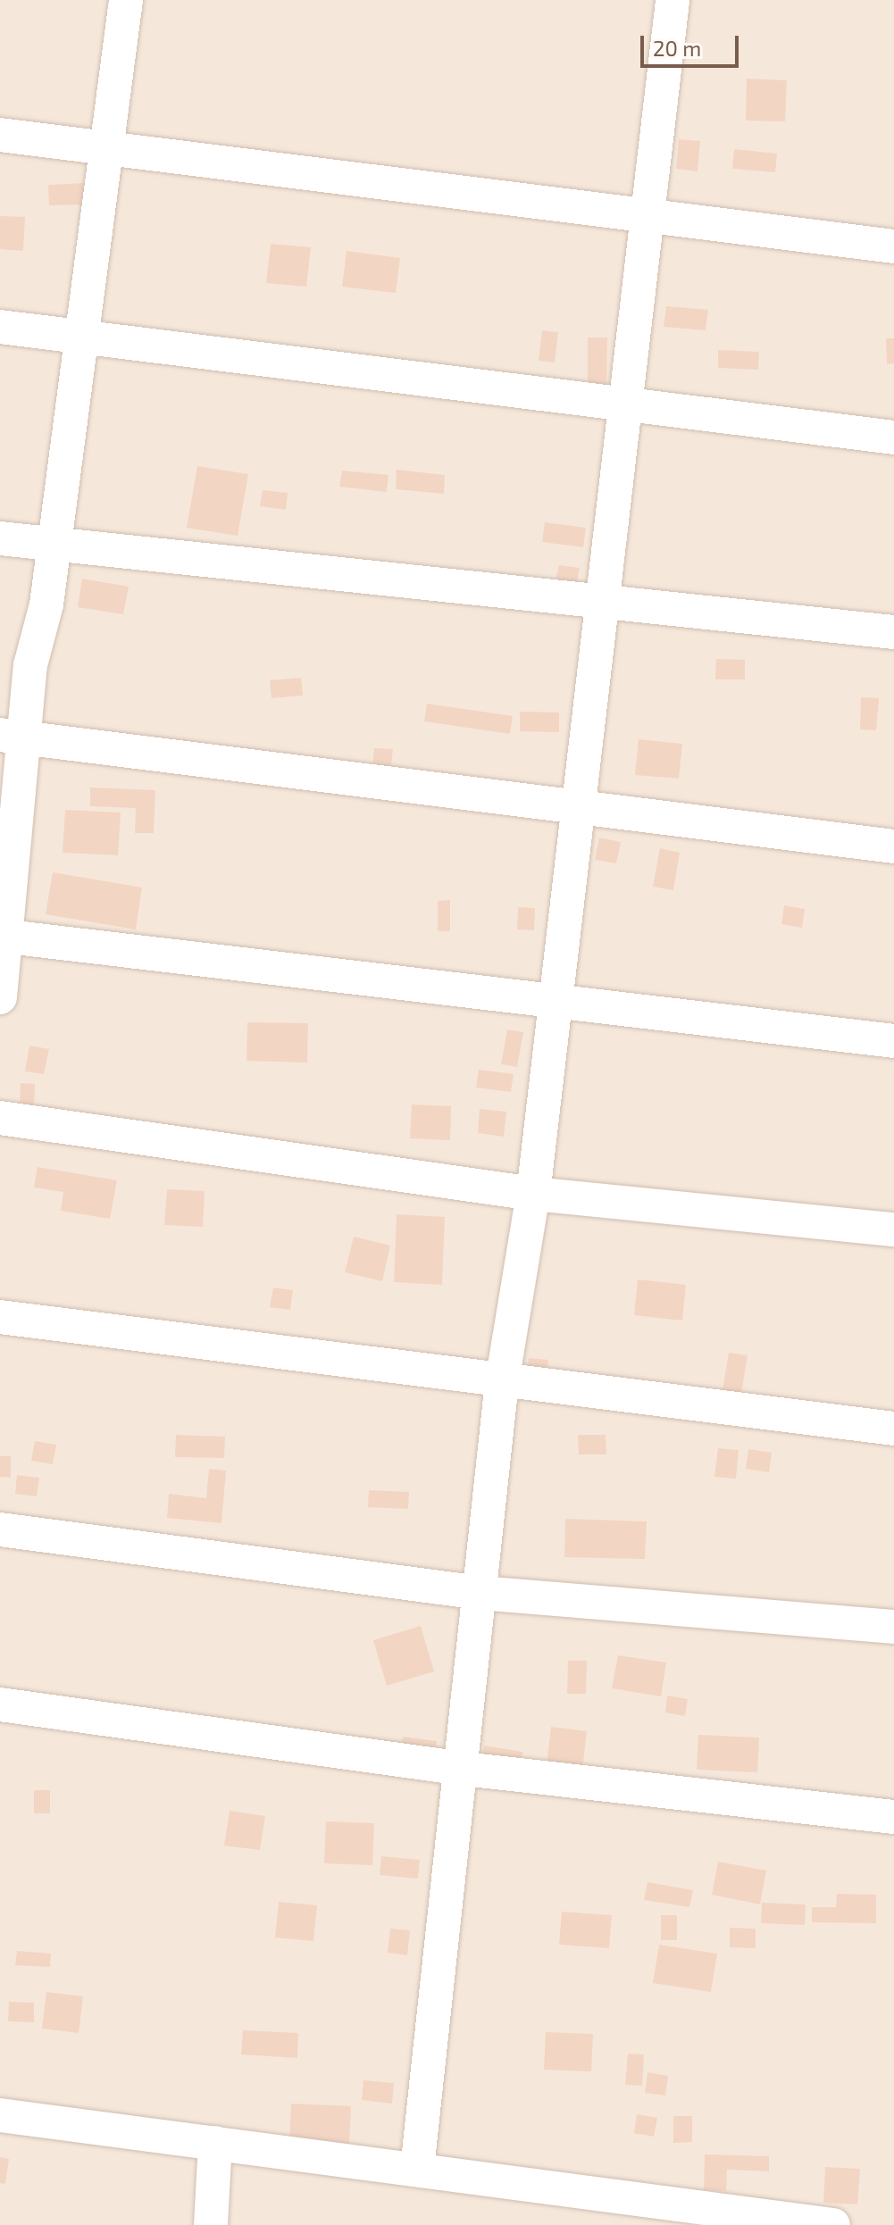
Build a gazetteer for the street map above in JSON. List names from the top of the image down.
{
  "scale_bar": "20 m"
}
